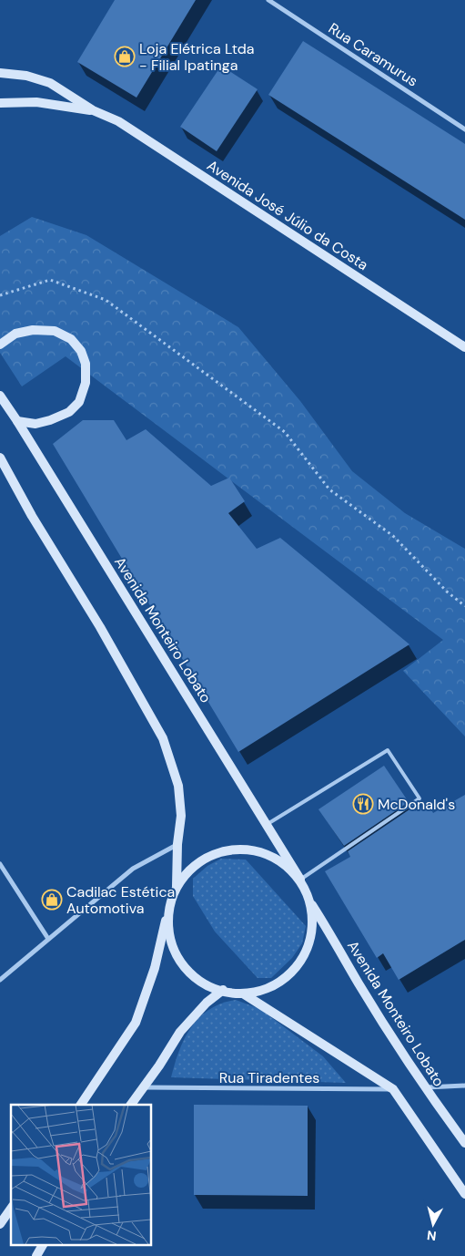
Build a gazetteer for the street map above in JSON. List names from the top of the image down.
{
  "streets": {
    "main road": ["Avenida José Júlio da Costa", "Avenida Monteiro Lobato"],
    "street": ["Rua Caramurus", "Rua Tiradentes"]
  },
  "places": {
    "shop": ["Loja Elétrica Ltda - Filial Ipatinga", "Cadilac Estética Automotiva"],
    "restaurant": ["McDonald's"]
  },
  "north": "bottom"
}
